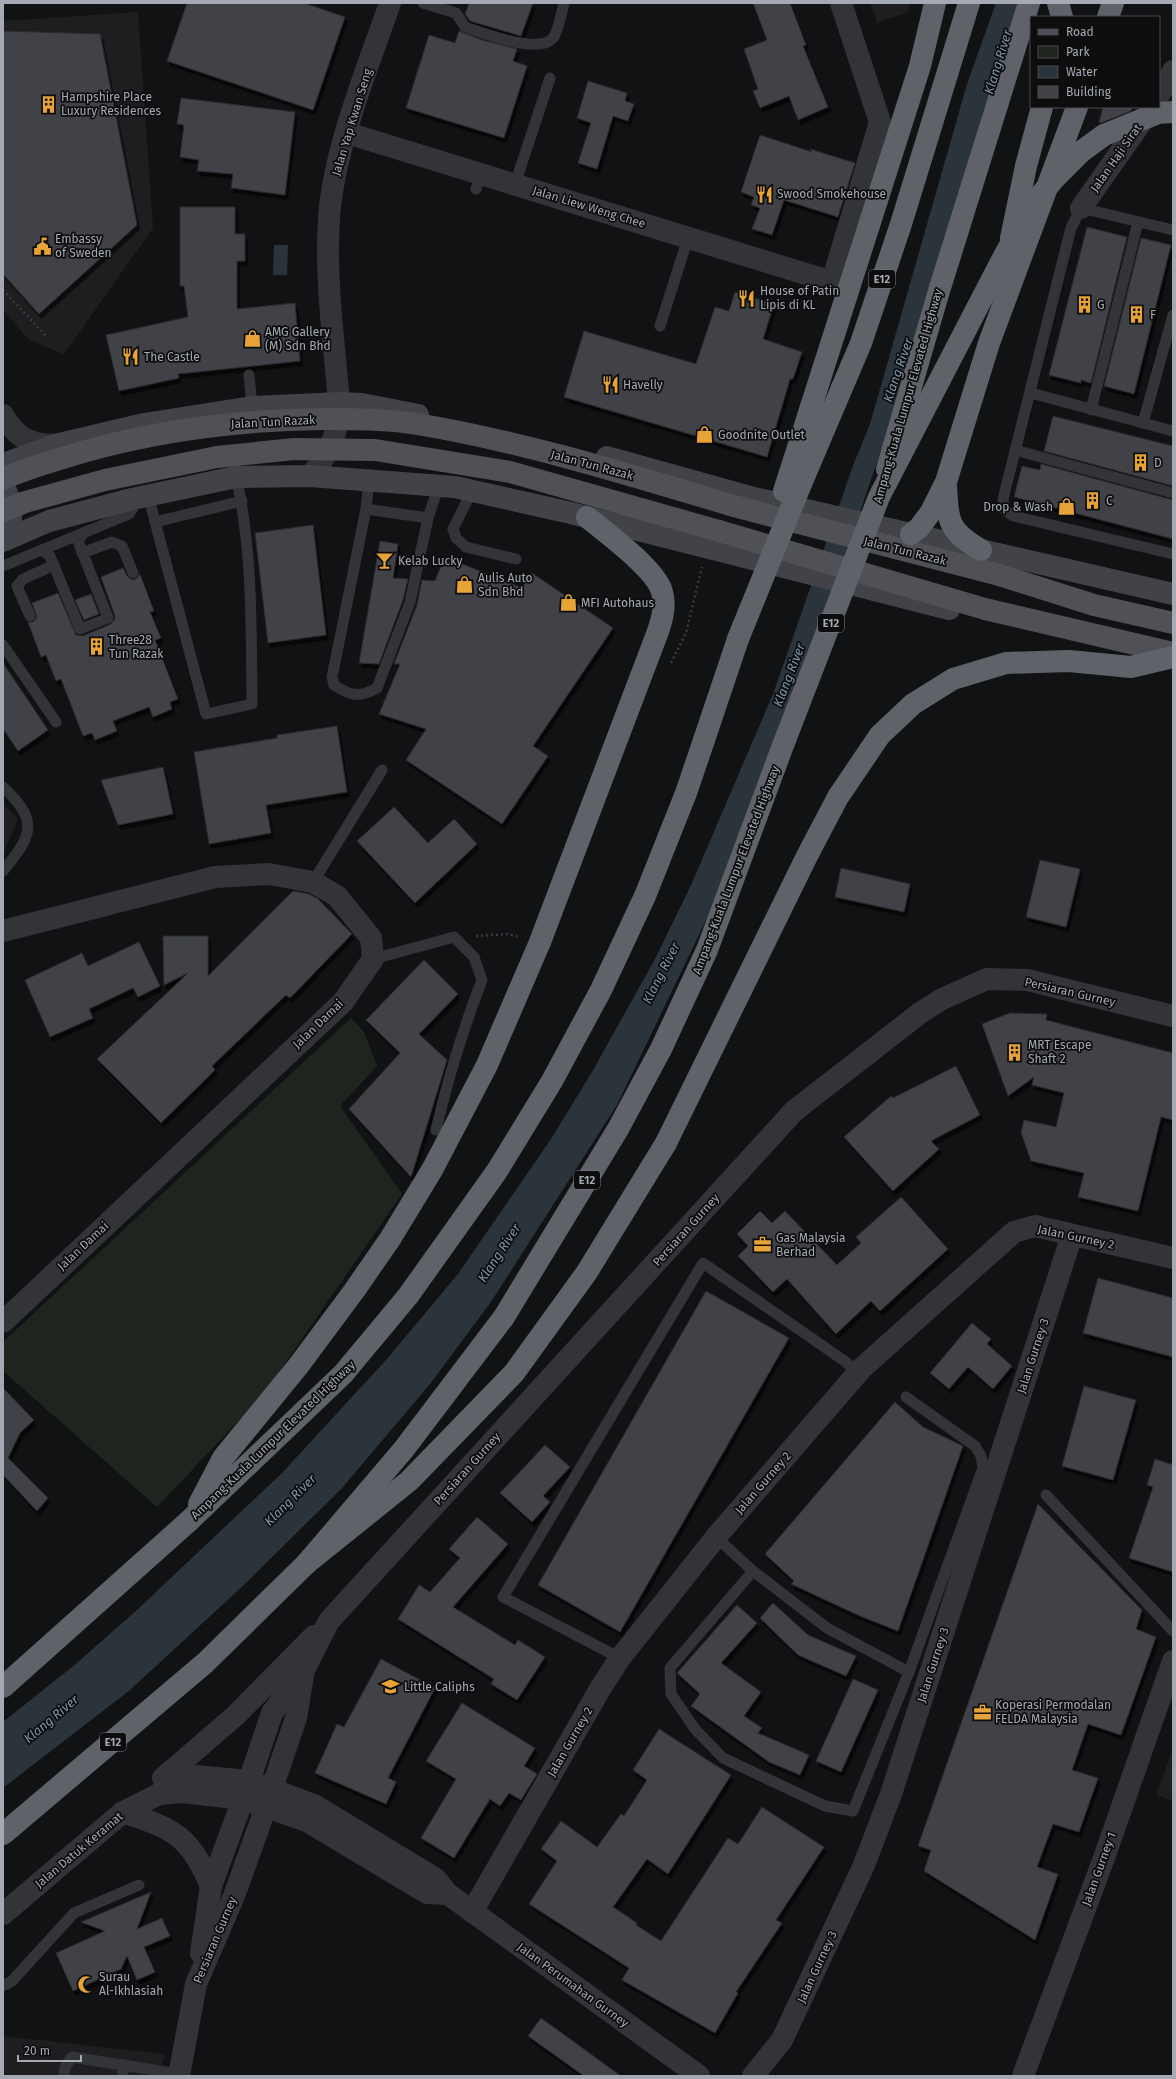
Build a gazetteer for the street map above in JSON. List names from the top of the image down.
{
  "streets": {
    "highway": ["E12", "Ampang-Kuala Lumpur Elevated Highway"],
    "main road": ["Jalan Tun Razak"],
    "street": [
      "Jalan Yap Kwan Seng",
      "Jalan Haji Sirat",
      "Jalan Liew Weng Chee",
      "Persiaran Gurney",
      "Jalan Damai",
      "Jalan Gurney 2",
      "Jalan Gurney 3",
      "Jalan Datuk Keramat",
      "Jalan Gurney 1",
      "Jalan Perumahan Gurney"
    ]
  },
  "crossings": [
    ["Jalan Yap Kwan Seng", "Jalan Liew Weng Chee"],
    ["Jalan Yap Kwan Seng", "Jalan Tun Razak"],
    ["Persiaran Gurney", "Jalan Datuk Keramat"],
    ["Persiaran Gurney", "Jalan Perumahan Gurney"],
    ["Jalan Gurney 2", "Jalan Gurney 3"],
    ["Jalan Gurney 2", "Jalan Perumahan Gurney"],
    ["Jalan Datuk Keramat", "Jalan Perumahan Gurney"]
  ],
  "water": ["Klang River"],
  "places": {
    "building": [
      "Hampshire Place Luxury Residences",
      "G",
      "F",
      "D",
      "C",
      "Three28 Tun Razak",
      "MRT Escape Shaft 2"
    ],
    "restaurant": [
      "Swood Smokehouse",
      "House of Patin Lipis di KL",
      "The Castle",
      "Havelly"
    ],
    "public building": ["Embassy of Sweden"],
    "shop": [
      "AMG Gallery (M) Sdn Bhd",
      "Goodnite Outlet",
      "Drop & Wash",
      "Aulis Auto Sdn Bhd",
      "MFI Autohaus"
    ],
    "bar": ["Kelab Lucky"],
    "office": ["Gas Malaysia Berhad", "Koperasi Permodalan FELDA Malaysia"],
    "school or university": ["Little Caliphs"],
    "mosque": ["Surau Al-Ikhlasiah"]
  },
  "legend": [
    "Road",
    "Park",
    "Water",
    "Building"
  ],
  "scale_bar": "20 m"
}
